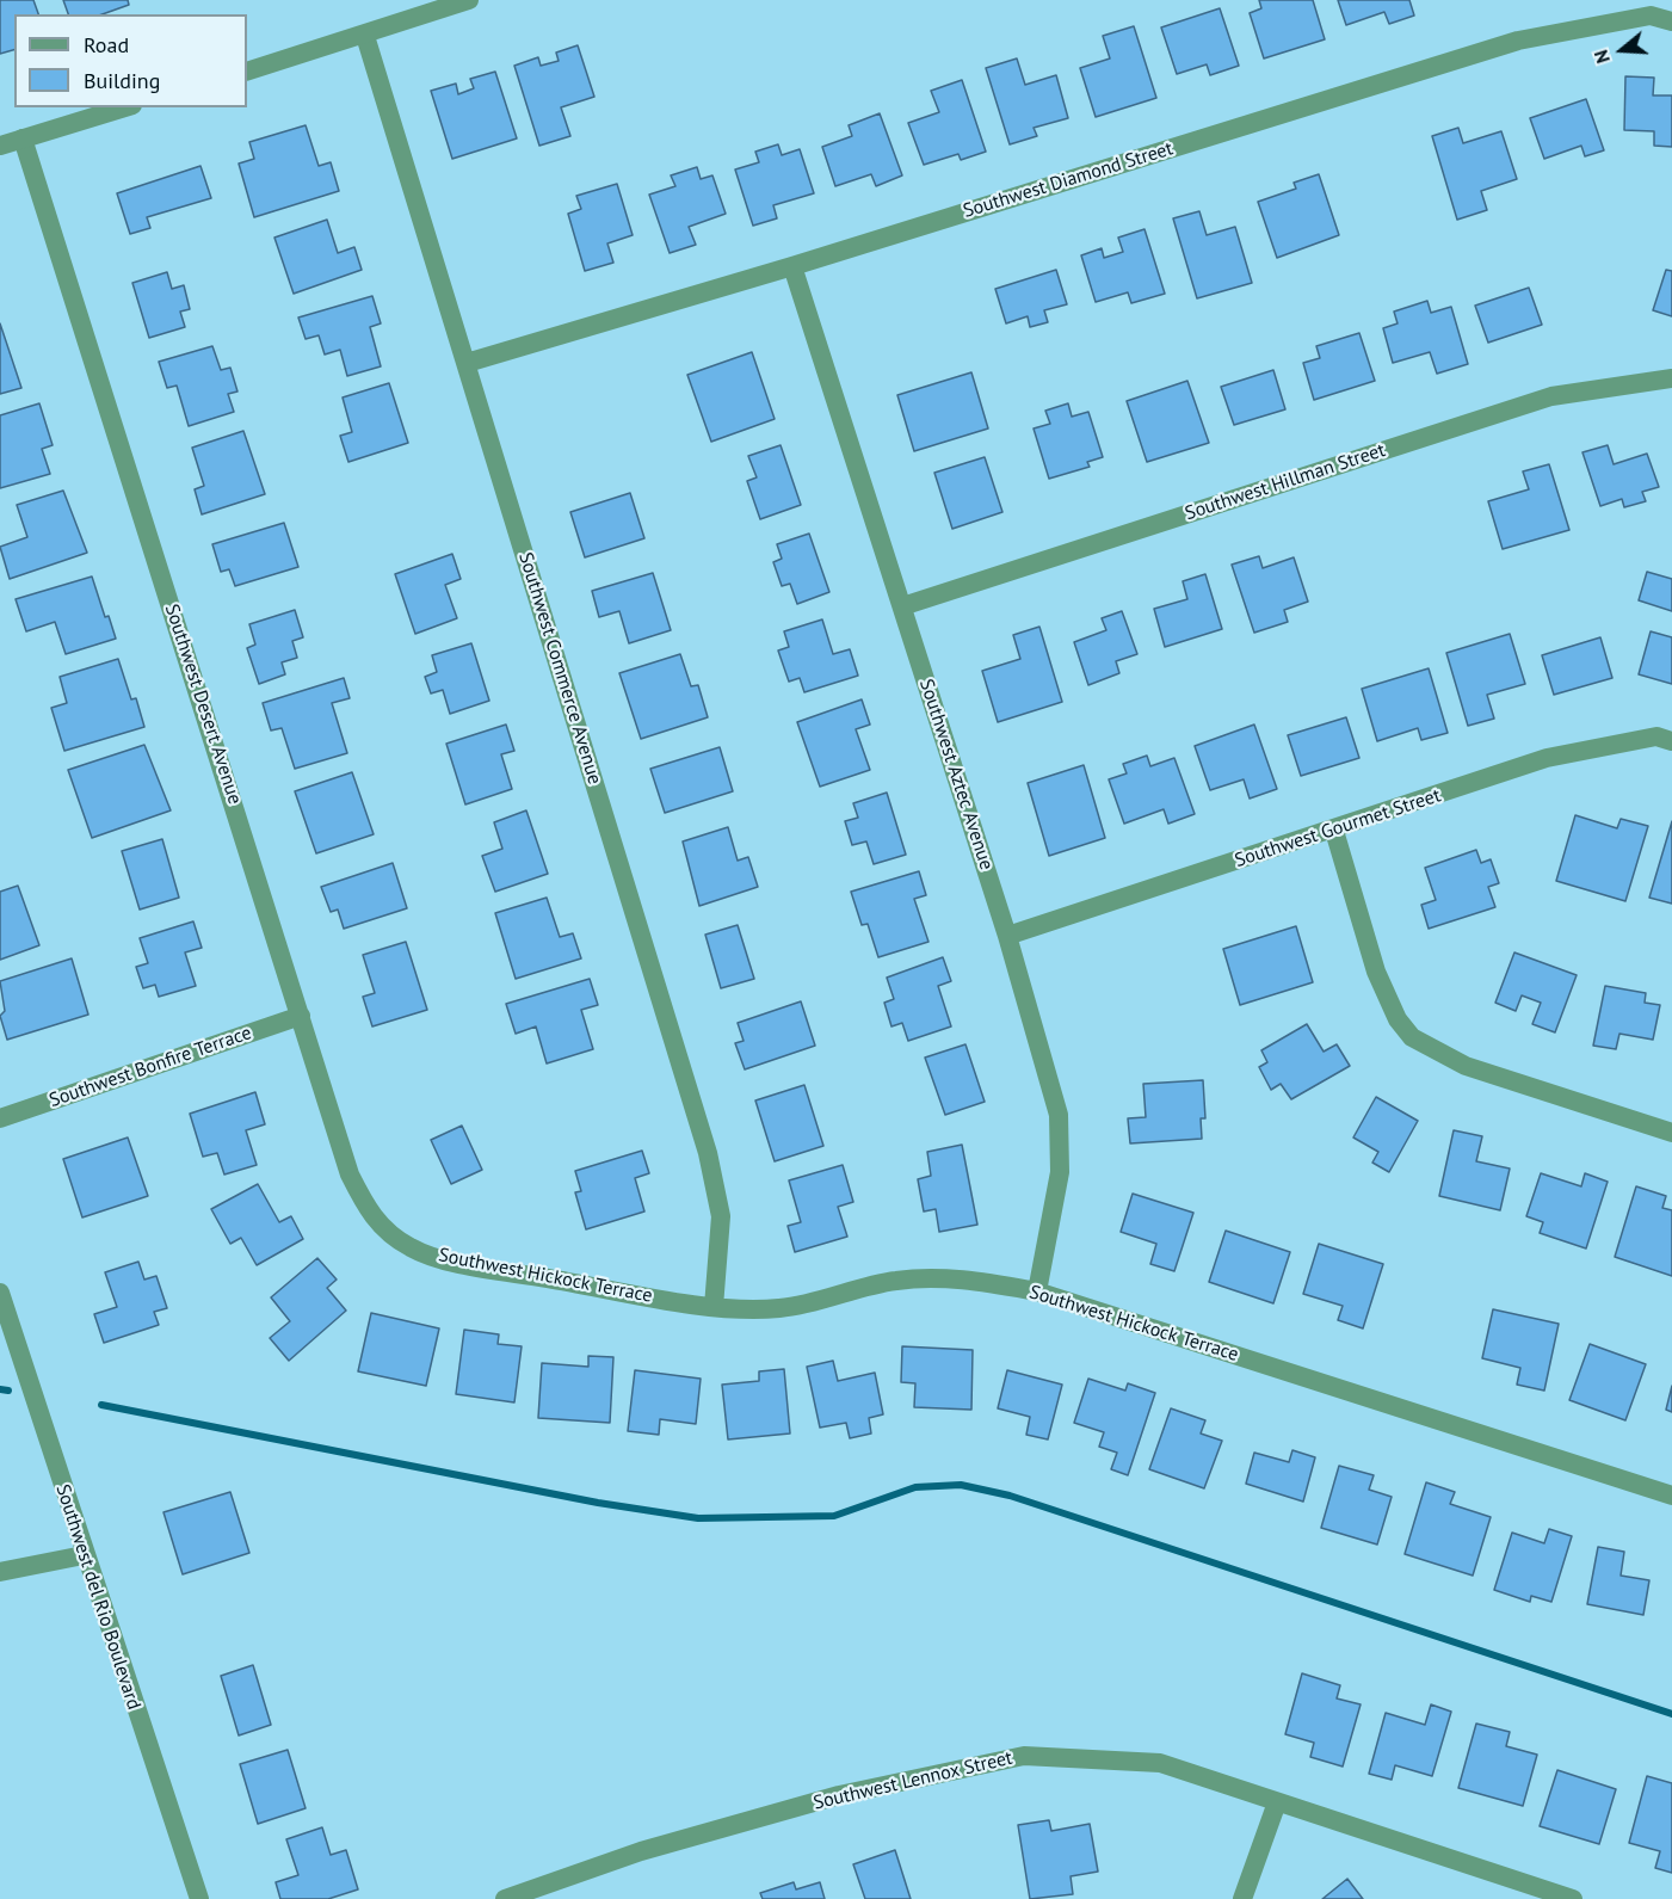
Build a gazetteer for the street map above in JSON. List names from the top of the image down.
{
  "streets": {
    "street": [
      "Southwest Diamond Street",
      "Southwest Hillman Street",
      "Southwest Commerce Avenue",
      "Southwest Desert Avenue",
      "Southwest Aztec Avenue",
      "Southwest Gourmet Street",
      "Southwest Bonfire Terrace",
      "Southwest Hickock Terrace",
      "Southwest del Rio Boulevard",
      "Southwest Lennox Street"
    ]
  },
  "crossings": [
    ["Southwest Diamond Street", "Southwest Commerce Avenue"],
    ["Southwest Diamond Street", "Southwest Aztec Avenue"],
    ["Southwest Hillman Street", "Southwest Aztec Avenue"],
    ["Southwest Commerce Avenue", "Southwest Hickock Terrace"],
    ["Southwest Desert Avenue", "Southwest Bonfire Terrace"],
    ["Southwest Desert Avenue", "Southwest Hickock Terrace"],
    ["Southwest Aztec Avenue", "Southwest Gourmet Street"],
    ["Southwest Aztec Avenue", "Southwest Hickock Terrace"]
  ],
  "legend": ["Road", "Building"],
  "north": "left"
}
